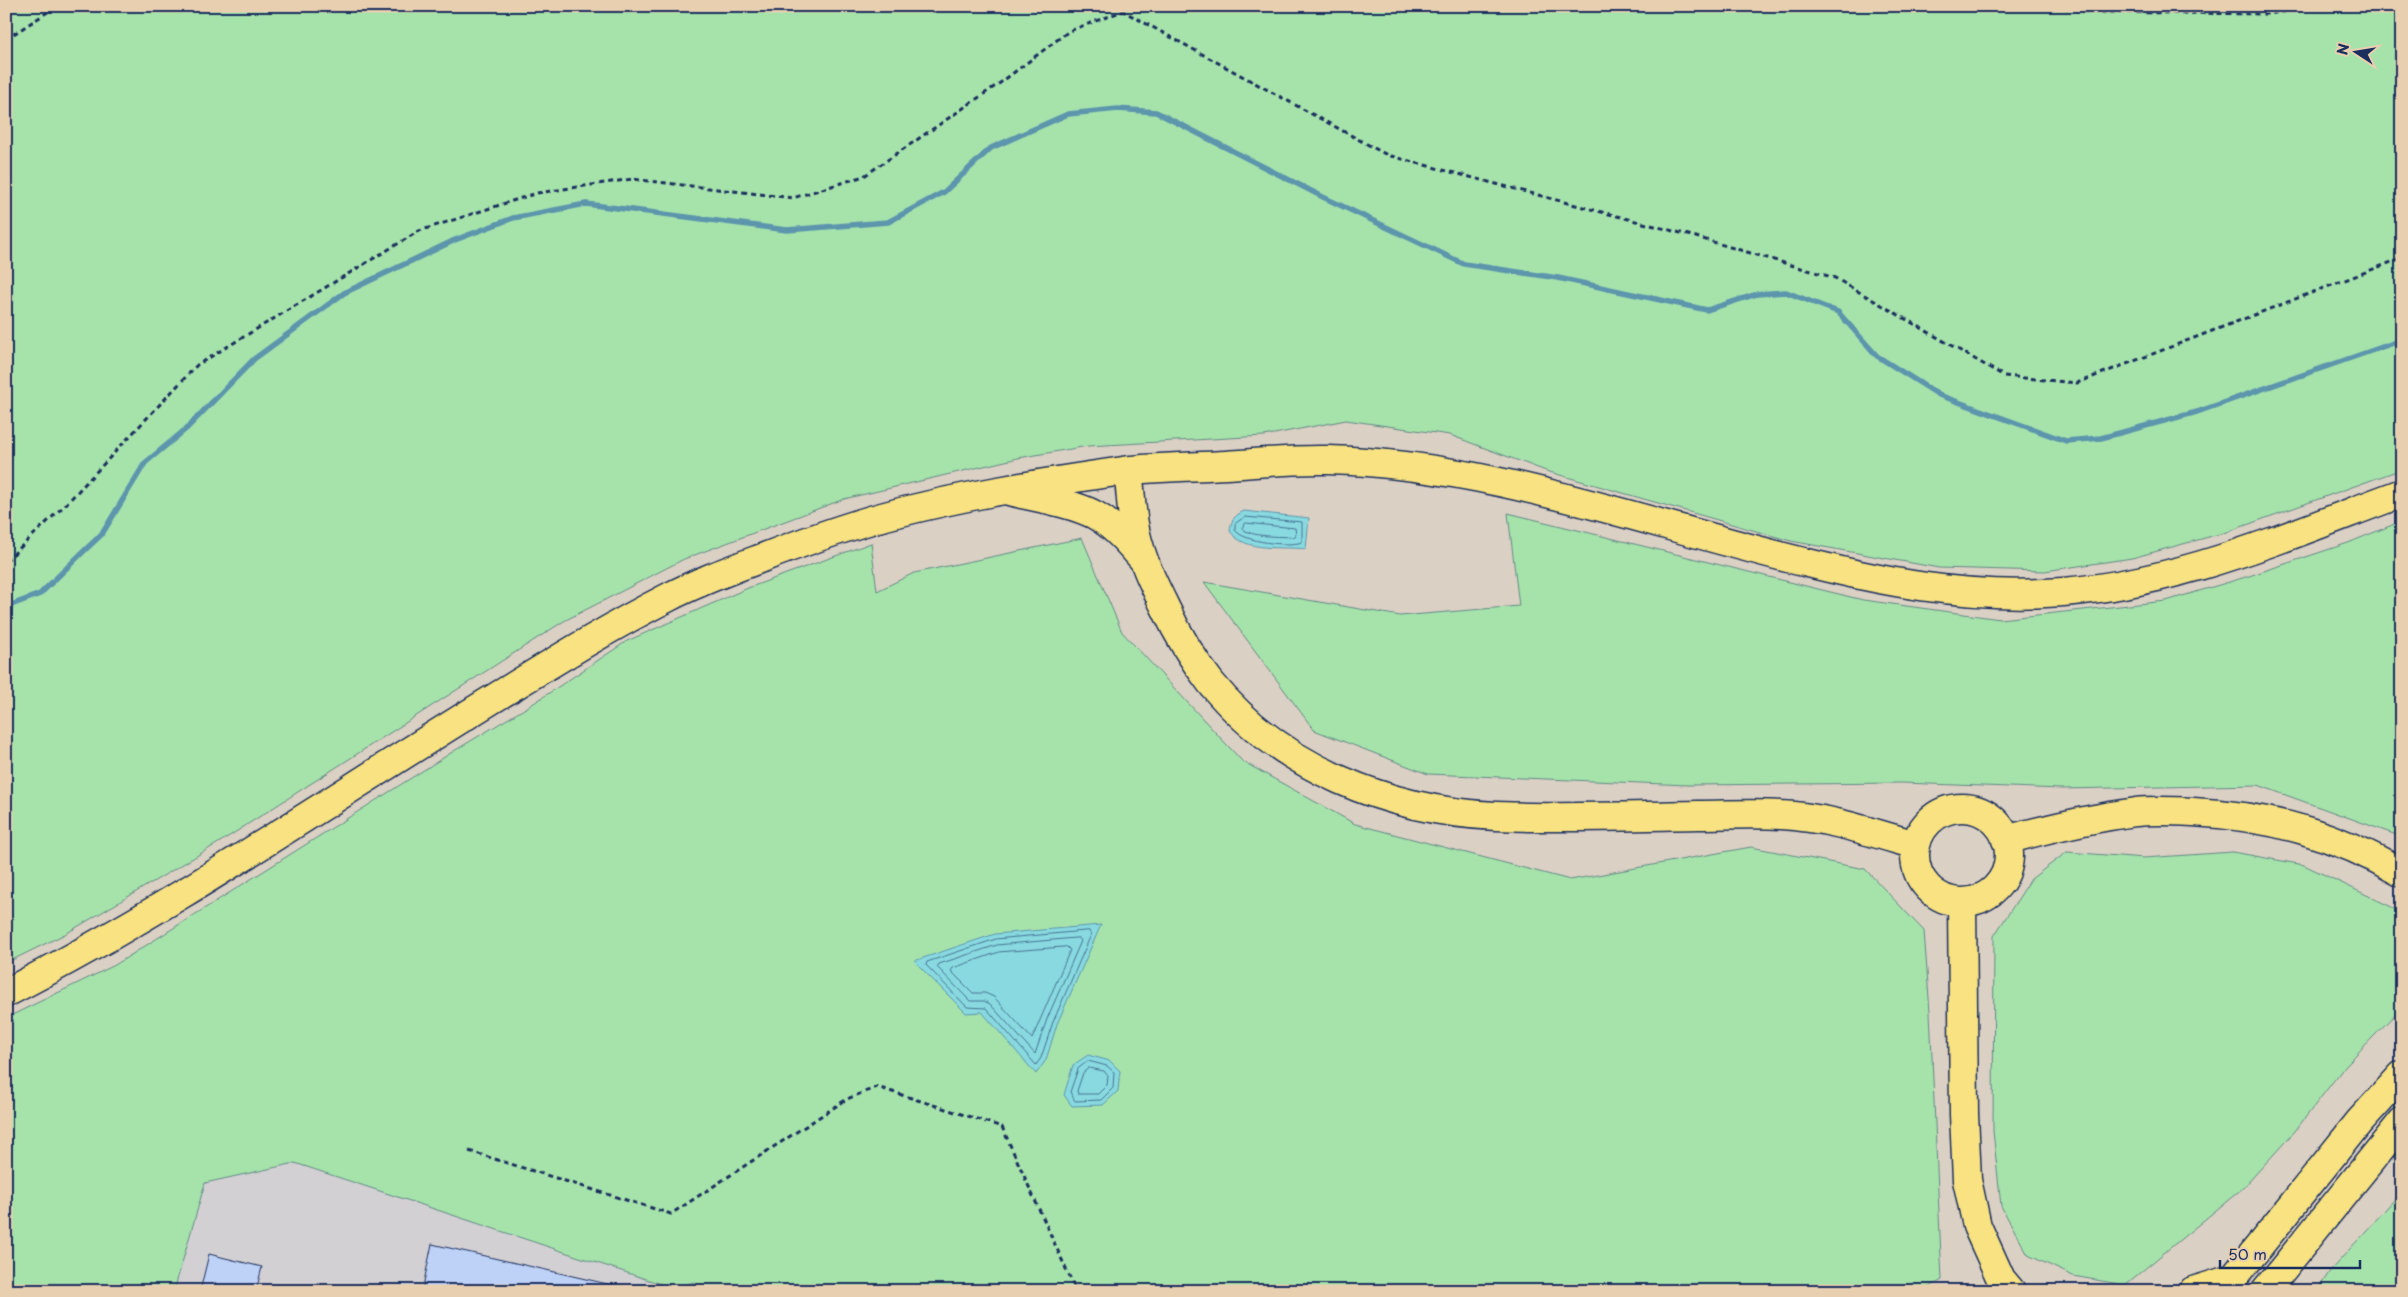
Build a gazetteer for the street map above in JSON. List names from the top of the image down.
{
  "scale_bar": "50 m",
  "north": "left"
}
